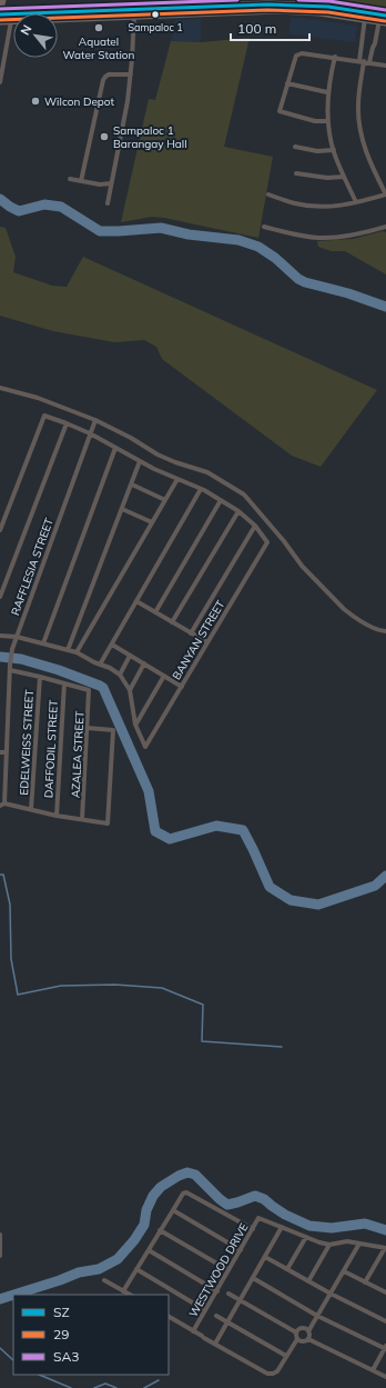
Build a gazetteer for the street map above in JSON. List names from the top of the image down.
{
  "streets": {
    "street": [
      "RAFFLESIA STREET",
      "BANYAN STREET",
      "EDELWEISS STREET",
      "DAFFODIL STREET",
      "AZALEA STREET",
      "WESTWOOD DRIVE"
    ]
  },
  "crossings": [
    ["DAFFODIL STREET", "AZALEA STREET"]
  ],
  "places": [
    "Sampaloc 1",
    "Aquatel Water Station",
    "Wilcon Depot",
    "Sampaloc 1 Barangay Hall"
  ],
  "lines": ["transit line SA3", "transit line SZ", "transit line 29"],
  "legend": ["SZ", "29", "SA3"],
  "scale_bar": "100 m",
  "north": "top left"
}
